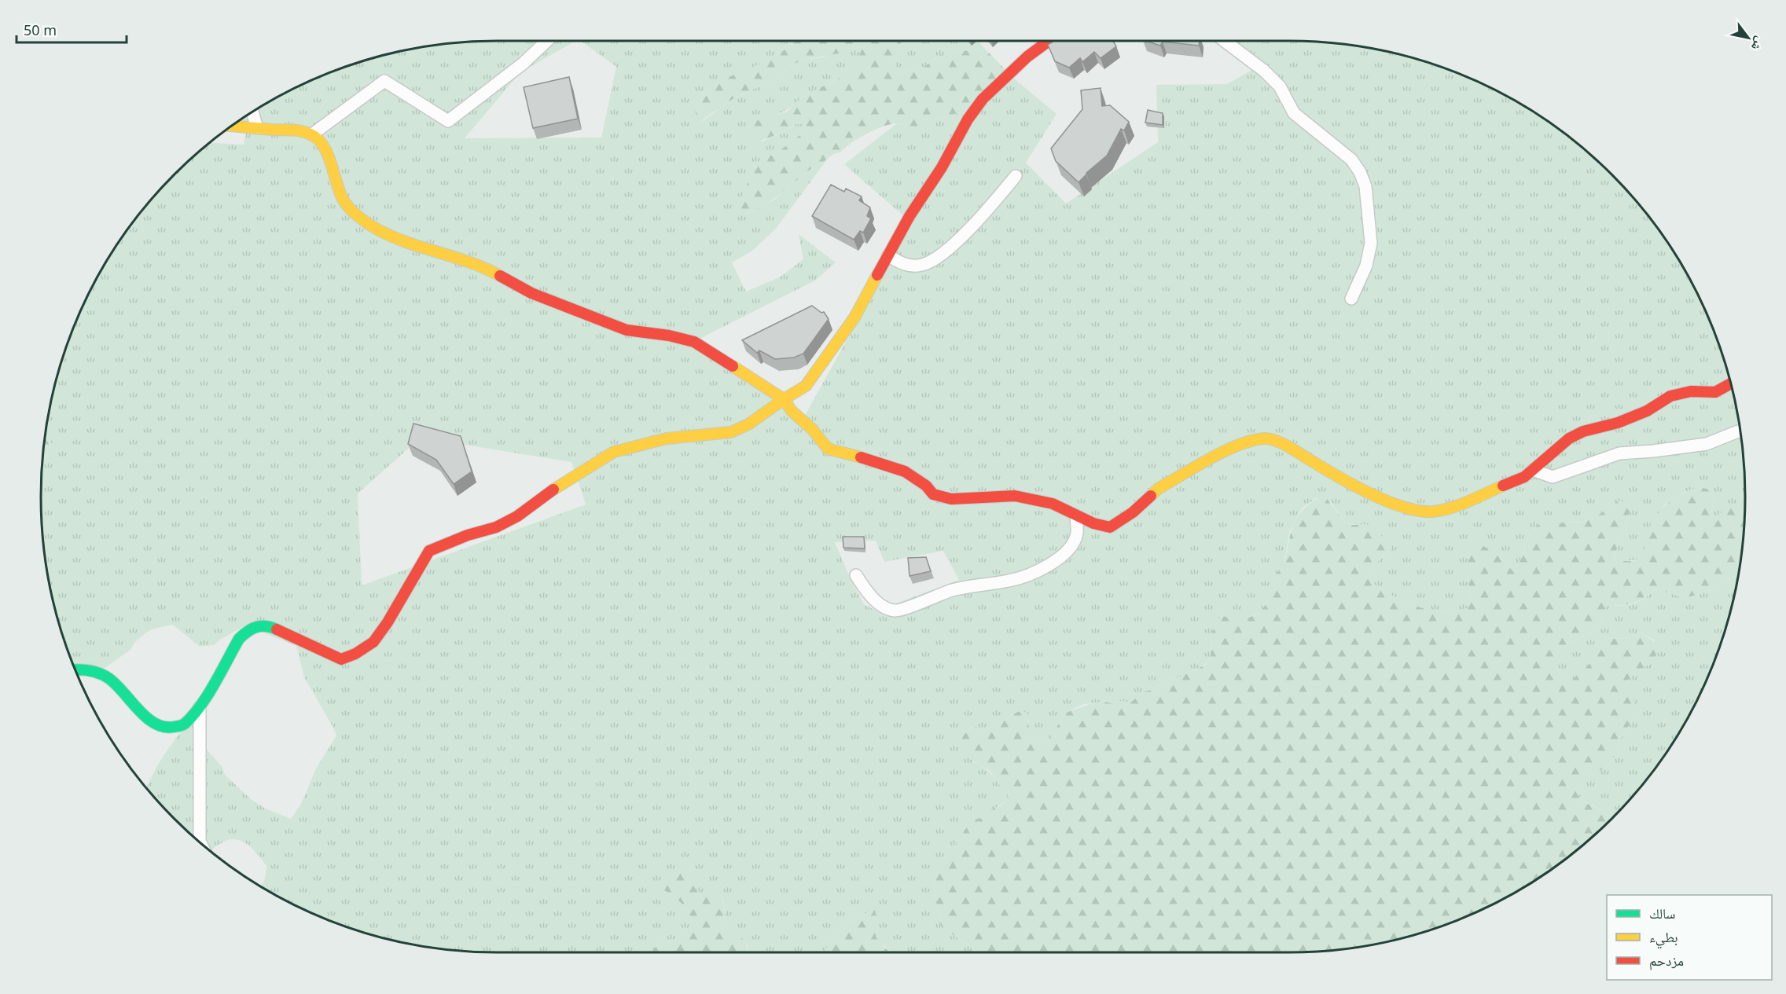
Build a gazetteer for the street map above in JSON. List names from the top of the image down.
{
  "legend": ["سالك", "بطيء", "مزدحم"],
  "scale_bar": "50 m",
  "north": "bottom right"
}
